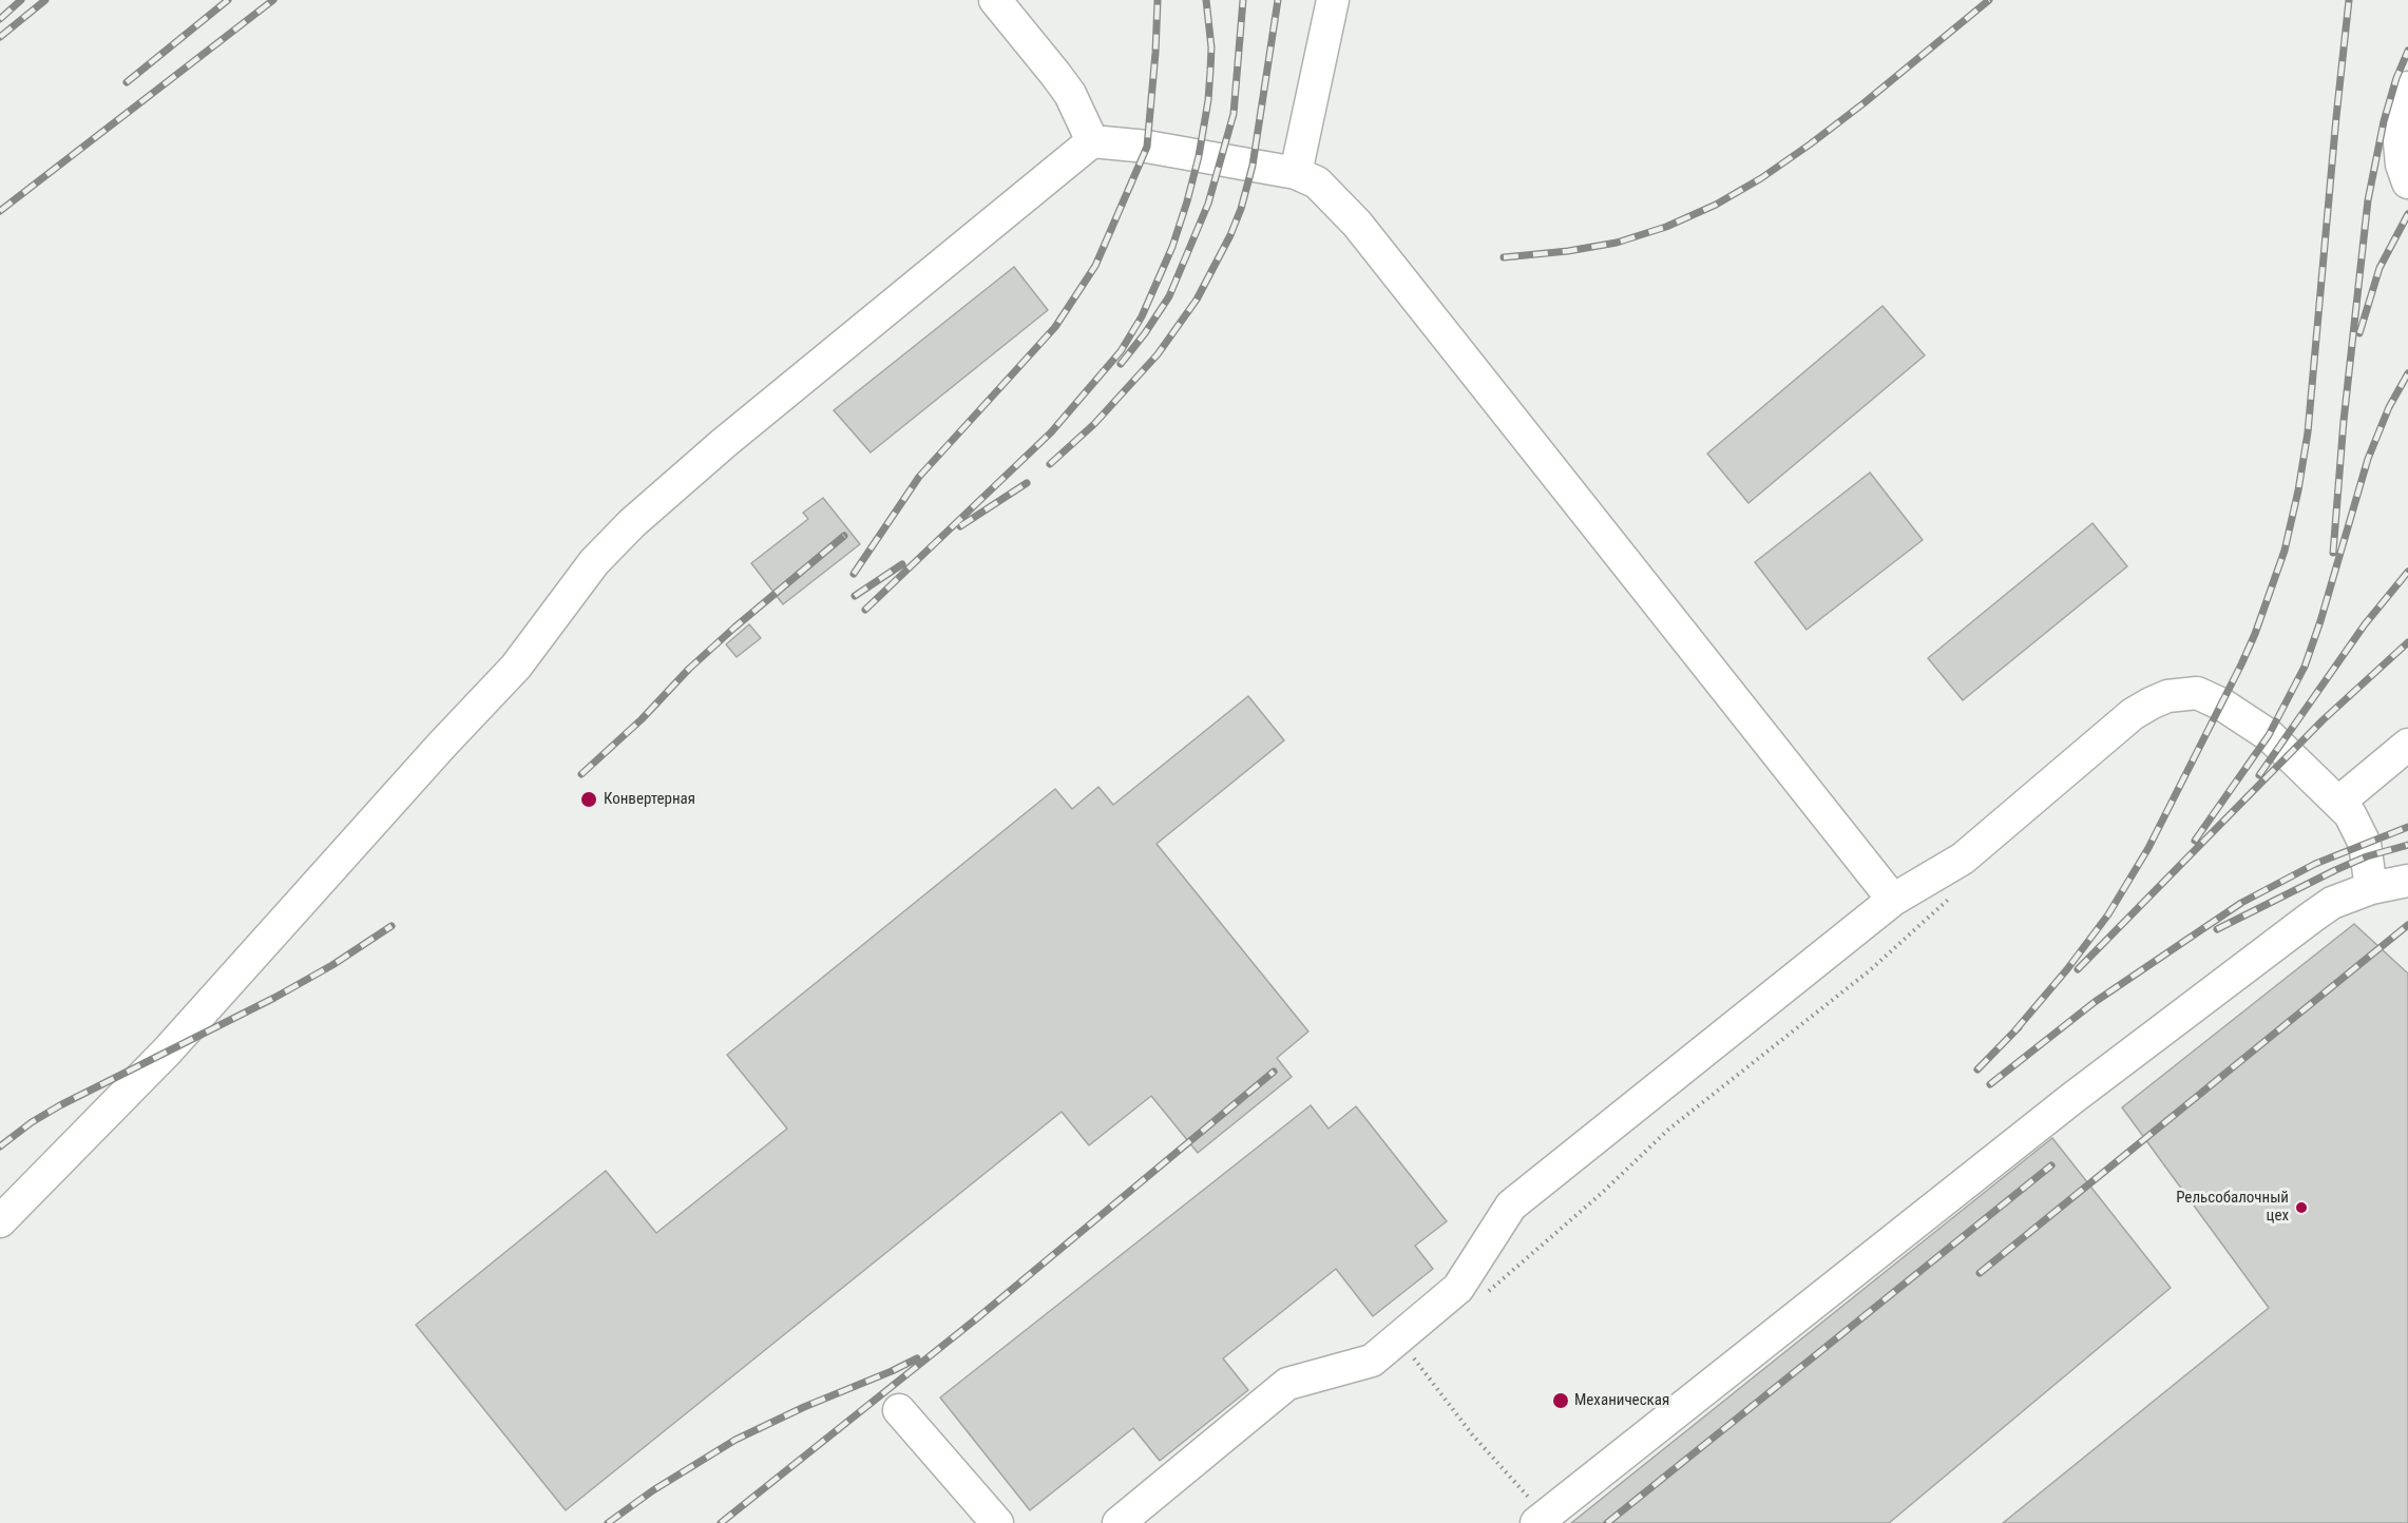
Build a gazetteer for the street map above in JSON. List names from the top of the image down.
{
  "places": ["Конвертерная", "Рельсобалочный цех", "Механическая"]
}
